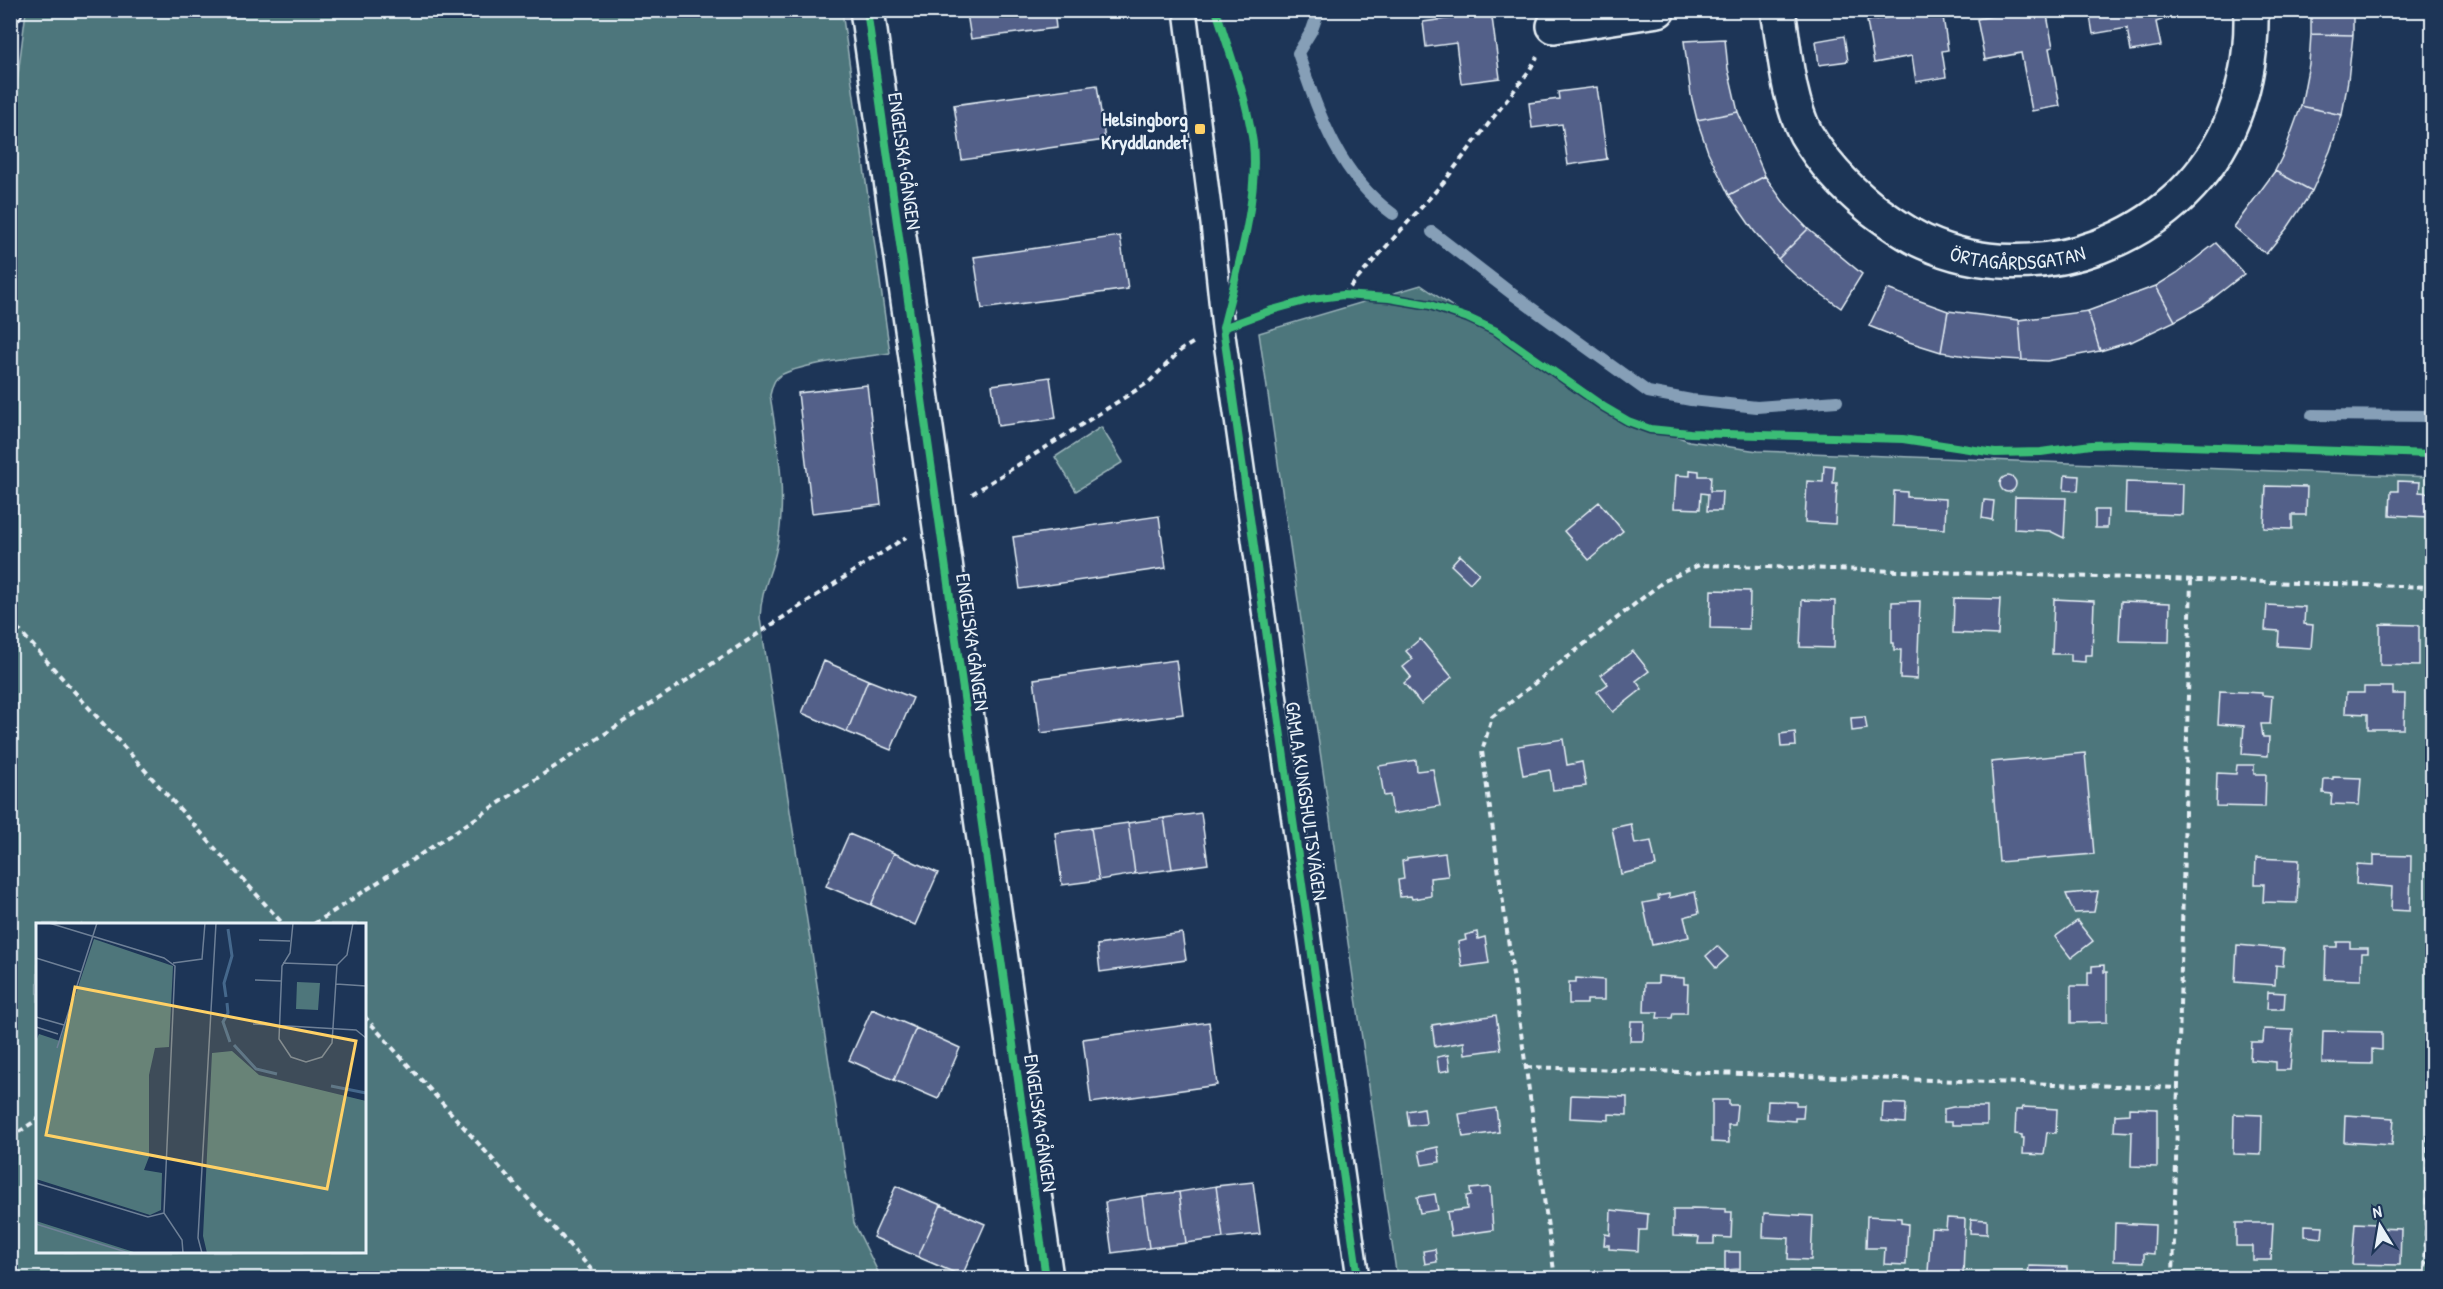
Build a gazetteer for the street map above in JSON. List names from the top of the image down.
{
  "streets": {
    "street": ["ENGELSKA GÅNGEN", "ÖRTAGÅRDSGATAN"],
    "lane": ["GAMLA KUNGSHULTSVÄGEN"]
  },
  "places": {
    "transit": ["Helsingborg Kryddlandet"]
  },
  "north": "top"
}
